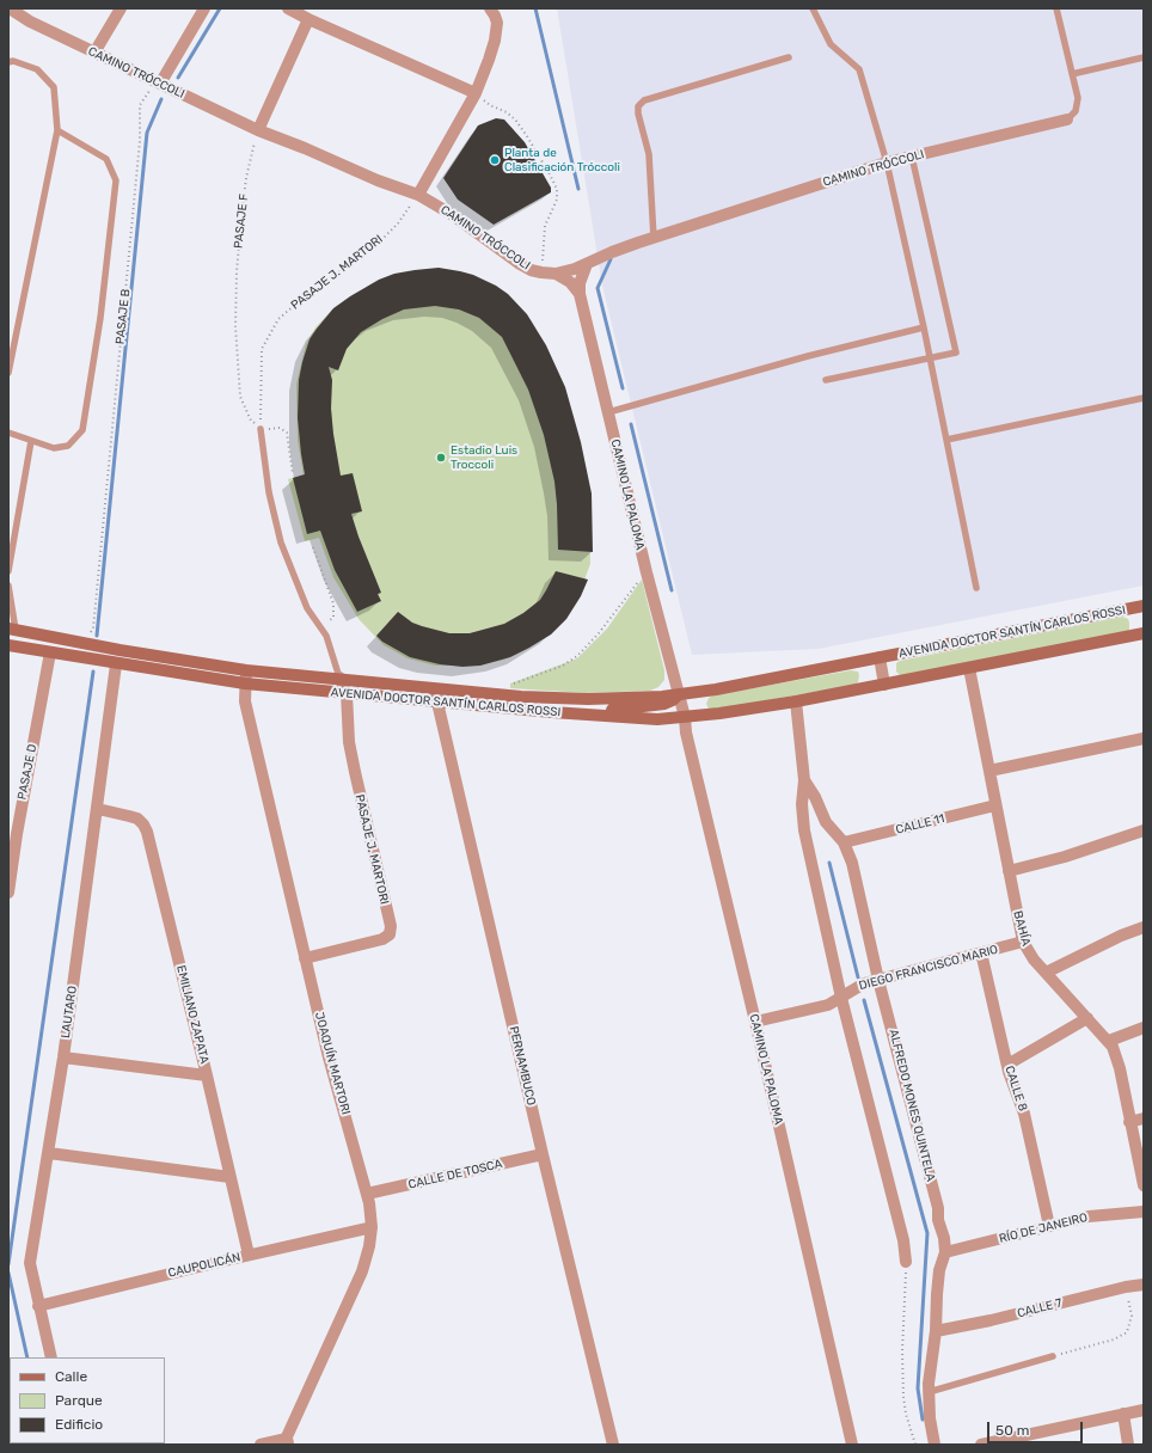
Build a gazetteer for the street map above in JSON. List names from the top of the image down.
{
  "streets": {
    "street": [
      "CAMINO TRÓCCOLI",
      "PASAJE J. MARTORI",
      "CAMINO LA PALOMA",
      "AVENIDA DOCTOR SANTÍN CARLOS ROSSI",
      "PASAJE D",
      "CALLE 11",
      "BAHÍA",
      "DIEGO FRANCISCO MARIO",
      "LAUTARO",
      "EMILIANO ZAPATA",
      "JOAQUÍN MARTORI",
      "PERNAMBUCO",
      "CALLE 8",
      "ALFREDO MONES QUINTELA",
      "CALLE DE TOSCA",
      "RÍO DE JANEIRO",
      "CAUPOLICÁN",
      "CALLE 7"
    ],
    "path": ["PASAJE F", "PASAJE B"]
  },
  "crossings": [
    ["CAMINO TRÓCCOLI", "PASAJE F"],
    ["CAMINO TRÓCCOLI", "PASAJE J. MARTORI"],
    ["CAMINO TRÓCCOLI", "PASAJE B"],
    ["CAMINO TRÓCCOLI", "CAMINO LA PALOMA"],
    ["PASAJE F", "PASAJE J. MARTORI"],
    ["PASAJE J. MARTORI", "AVENIDA DOCTOR SANTÍN CARLOS ROSSI"],
    ["PASAJE J. MARTORI", "JOAQUÍN MARTORI"],
    ["PASAJE B", "AVENIDA DOCTOR SANTÍN CARLOS ROSSI"],
    ["CAMINO LA PALOMA", "AVENIDA DOCTOR SANTÍN CARLOS ROSSI"],
    ["CAMINO LA PALOMA", "DIEGO FRANCISCO MARIO"],
    ["AVENIDA DOCTOR SANTÍN CARLOS ROSSI", "PASAJE D"],
    ["AVENIDA DOCTOR SANTÍN CARLOS ROSSI", "BAHÍA"],
    ["AVENIDA DOCTOR SANTÍN CARLOS ROSSI", "LAUTARO"],
    ["AVENIDA DOCTOR SANTÍN CARLOS ROSSI", "JOAQUÍN MARTORI"],
    ["AVENIDA DOCTOR SANTÍN CARLOS ROSSI", "PERNAMBUCO"],
    ["AVENIDA DOCTOR SANTÍN CARLOS ROSSI", "ALFREDO MONES QUINTELA"],
    ["CALLE 11", "BAHÍA"],
    ["CALLE 11", "ALFREDO MONES QUINTELA"],
    ["BAHÍA", "DIEGO FRANCISCO MARIO"],
    ["DIEGO FRANCISCO MARIO", "CALLE 8"],
    ["DIEGO FRANCISCO MARIO", "ALFREDO MONES QUINTELA"],
    ["LAUTARO", "EMILIANO ZAPATA"],
    ["LAUTARO", "CAUPOLICÁN"],
    ["EMILIANO ZAPATA", "CAUPOLICÁN"],
    ["JOAQUÍN MARTORI", "CALLE DE TOSCA"],
    ["JOAQUÍN MARTORI", "CAUPOLICÁN"],
    ["PERNAMBUCO", "CALLE DE TOSCA"],
    ["CALLE 8", "RÍO DE JANEIRO"],
    ["ALFREDO MONES QUINTELA", "RÍO DE JANEIRO"],
    ["ALFREDO MONES QUINTELA", "CALLE 7"]
  ],
  "places": ["Planta de Clasificación Tróccoli", "Estadio Luis Troccoli"],
  "legend": ["Calle", "Parque", "Edificio"],
  "scale_bar": "50 m"
}
